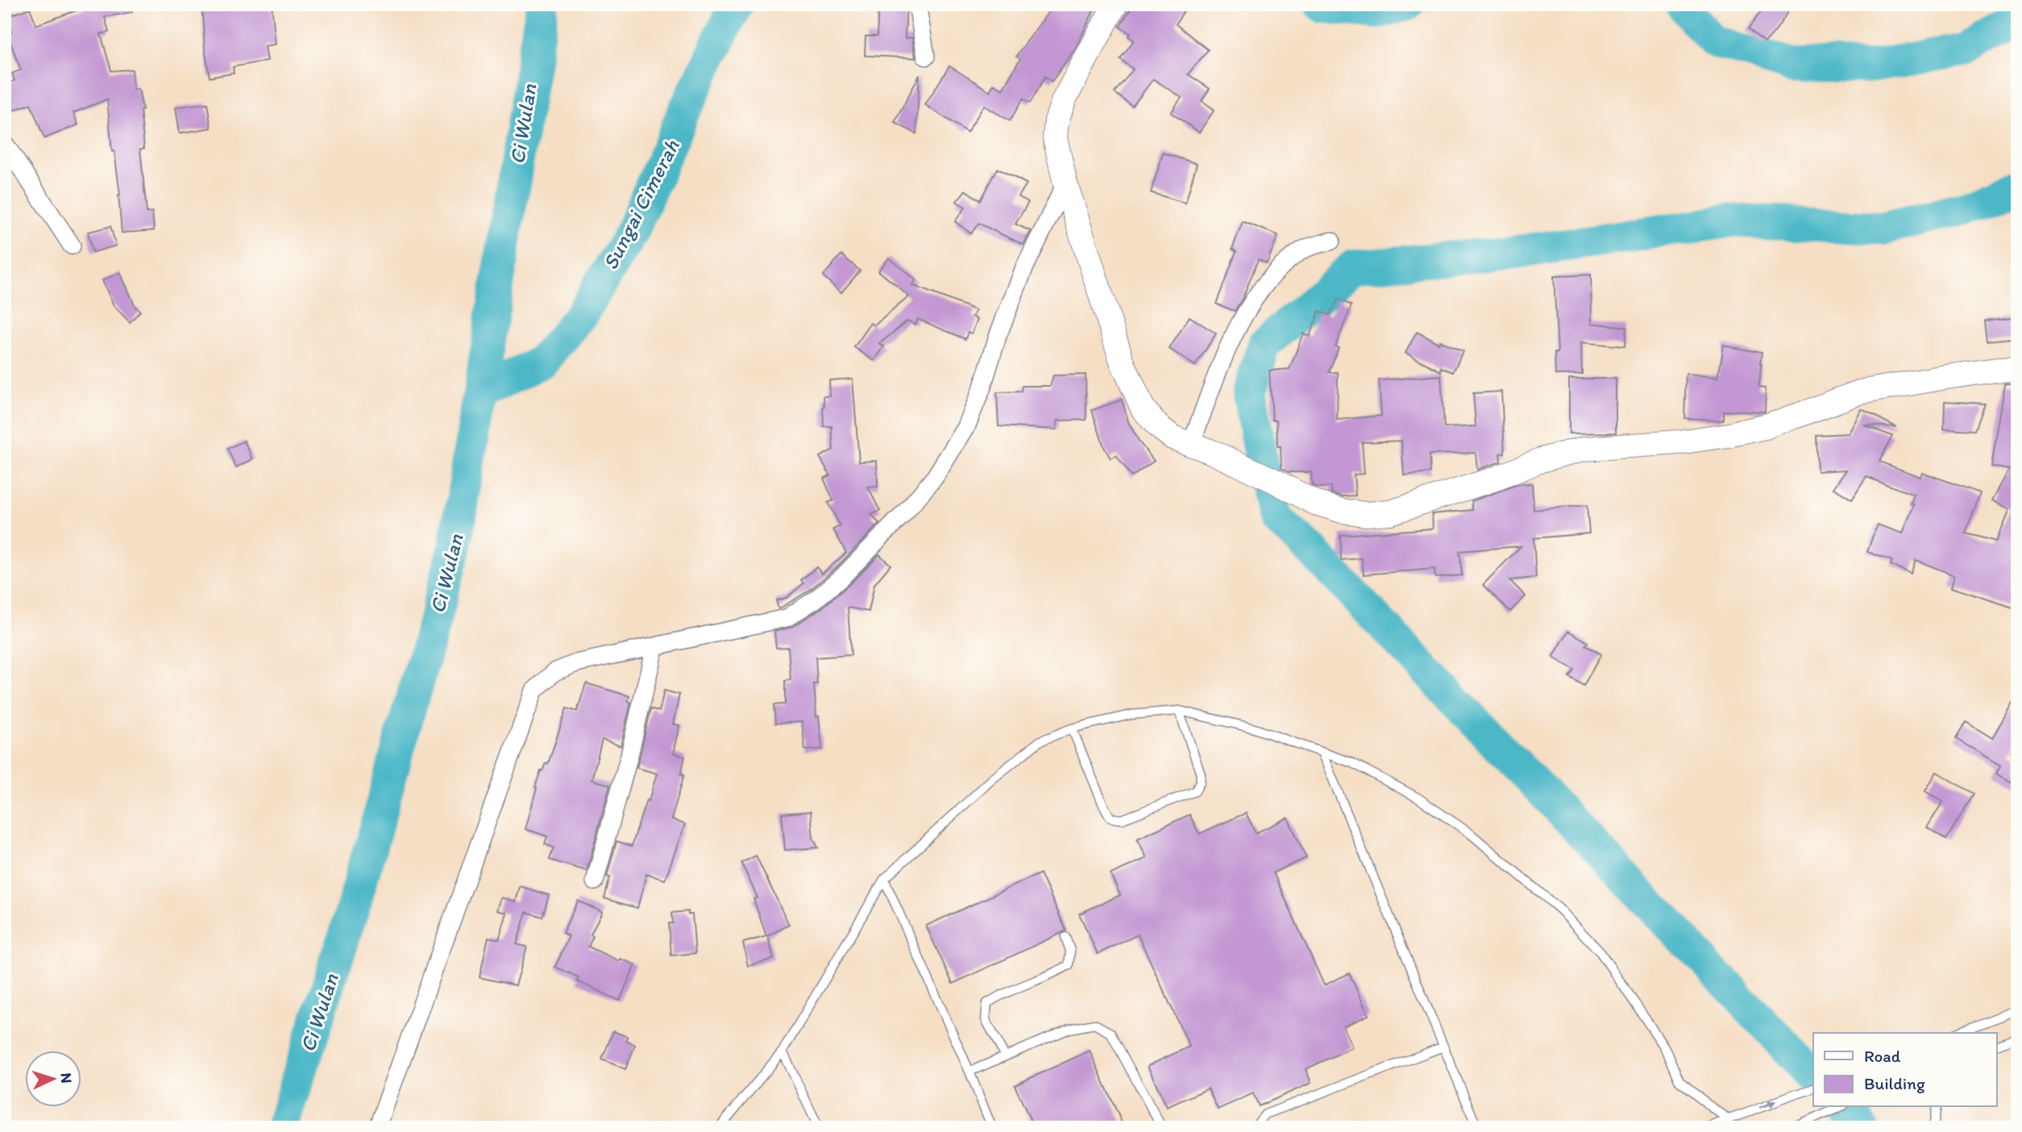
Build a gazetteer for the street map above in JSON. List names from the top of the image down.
{
  "water": ["Ci Wulan", "Sungai Cimerah"],
  "legend": ["Road", "Building"],
  "north": "right"
}
